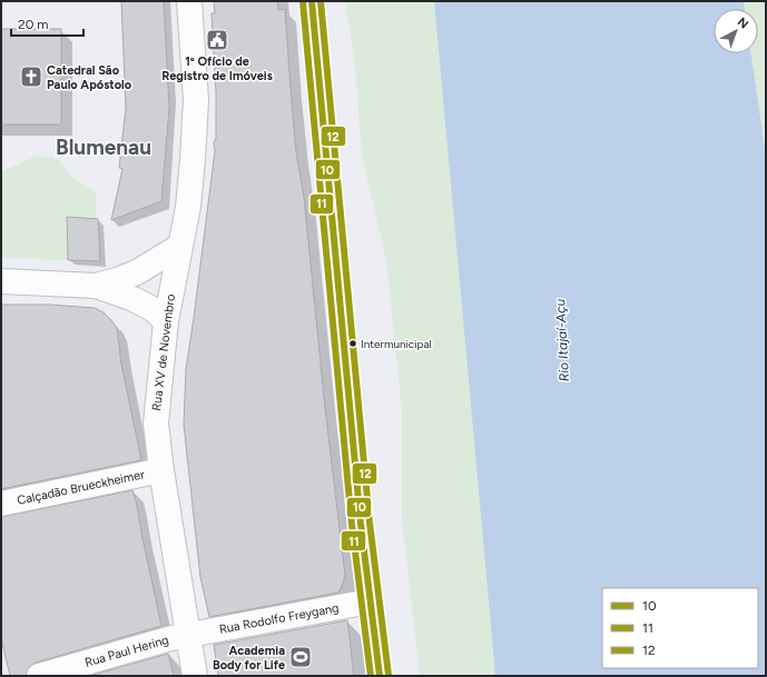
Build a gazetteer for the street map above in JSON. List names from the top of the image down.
{
  "streets": {
    "street": [
      "Rua XV de Novembro",
      "Calçadão Brueckheimer",
      "Rua Rodolfo Freygang",
      "Rua Paul Hering"
    ]
  },
  "crossings": [
    ["Rua XV de Novembro", "Calçadão Brueckheimer"],
    ["Rua XV de Novembro", "Rua Rodolfo Freygang"],
    ["Rua XV de Novembro", "Rua Paul Hering"],
    ["Rua Rodolfo Freygang", "Rua Paul Hering"]
  ],
  "districts": ["Blumenau"],
  "water": ["Rio Itajaí-Açu"],
  "places": {
    "public building": ["1º Ofício de Registro de Imóveis"],
    "church": ["Catedral São Paulo Apóstolo"],
    "other": ["Intermunicipal"],
    "sports": ["Academia Body for Life"]
  },
  "lines": ["transit line 10", "transit line 12", "transit line 11"],
  "legend": ["10", "11", "12"],
  "scale_bar": "20 m",
  "north": "top right"
}
